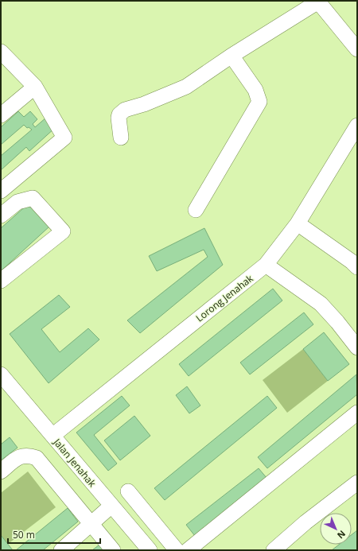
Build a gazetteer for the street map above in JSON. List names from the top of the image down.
{
  "streets": {
    "street": ["Lorong Jenahak", "Jalan Jenahak"]
  },
  "crossings": [
    ["Lorong Jenahak", "Jalan Jenahak"]
  ],
  "scale_bar": "50 m",
  "north": "bottom right"
}
